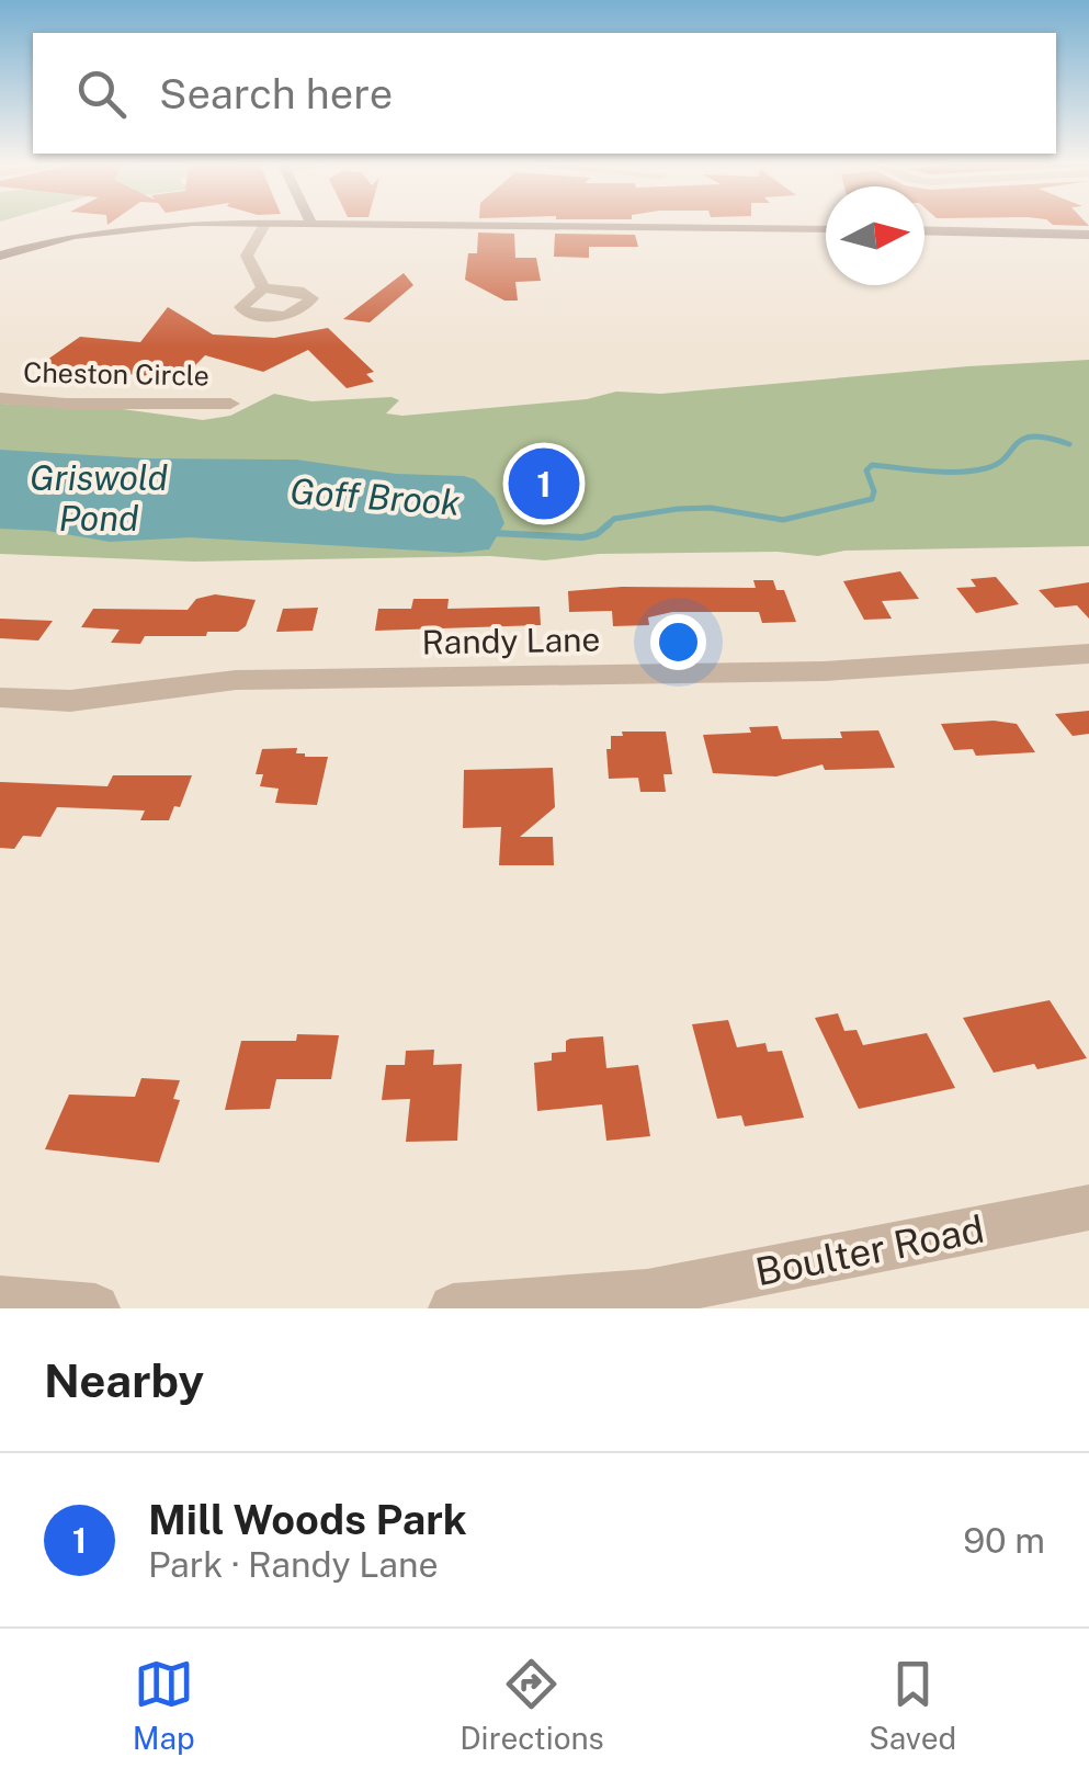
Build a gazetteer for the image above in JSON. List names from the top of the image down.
{
  "streets": {
    "street": ["Cheston Circle", "Randy Lane", "Boulter Road"]
  },
  "water": ["Griswold Pond", "Goff Brook"],
  "north": "right",
  "page": {
    "search": "Search here",
    "pins": "1",
    "heading": "Nearby",
    "list": [
      {
        "mark": "1",
        "name": "Mill Woods Park",
        "note": "Park · Randy Lane",
        "value": "90 m"
      }
    ],
    "nav": ["Map", "Directions", "Saved"]
  }
}
